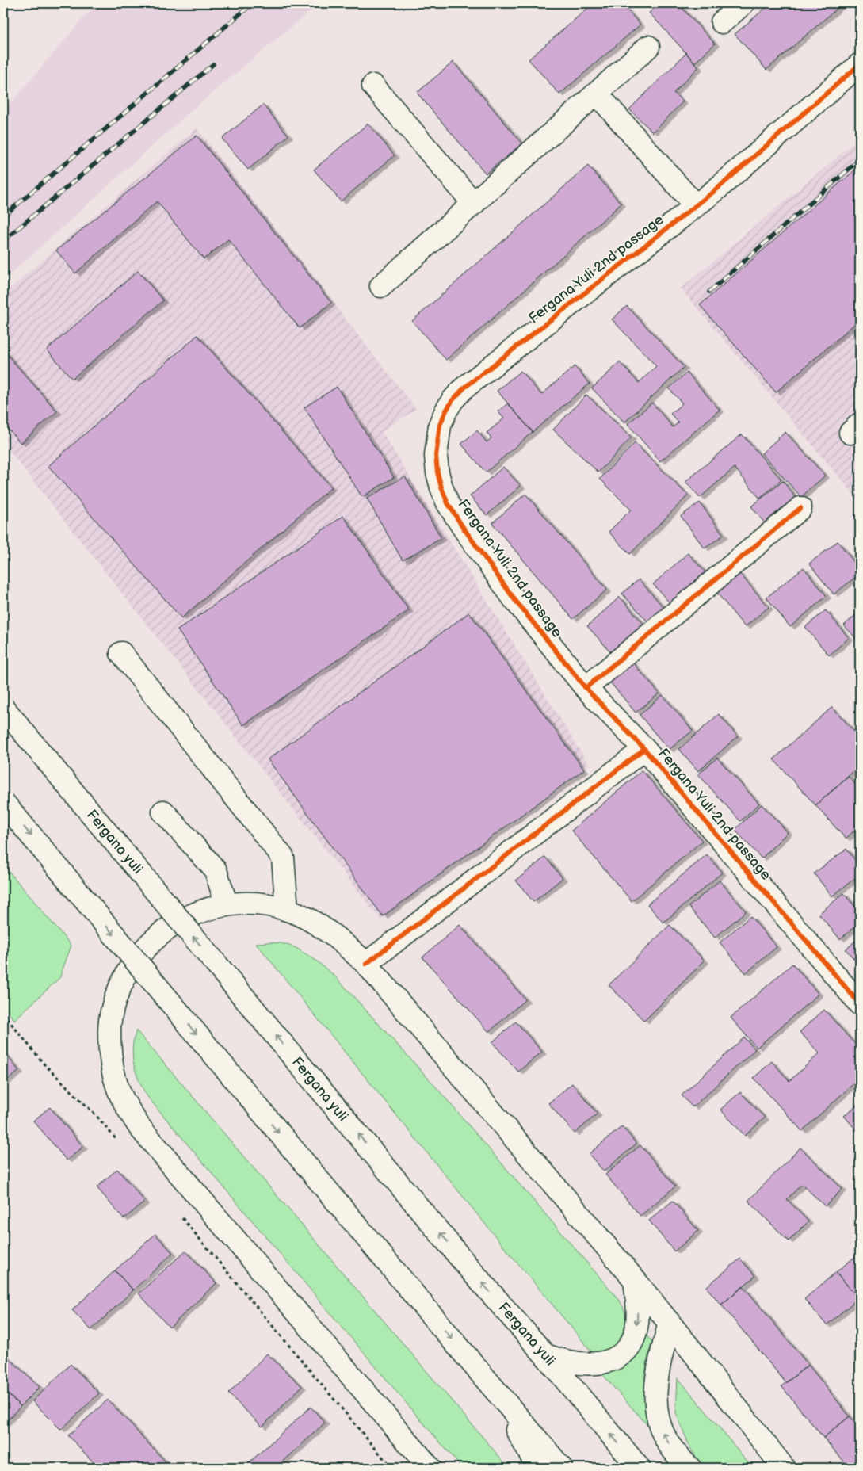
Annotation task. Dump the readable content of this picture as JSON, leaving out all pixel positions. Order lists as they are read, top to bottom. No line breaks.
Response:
{"streets":{"main road":["Fergana Yuli 2nd passage","Fergana yuli"]}}
